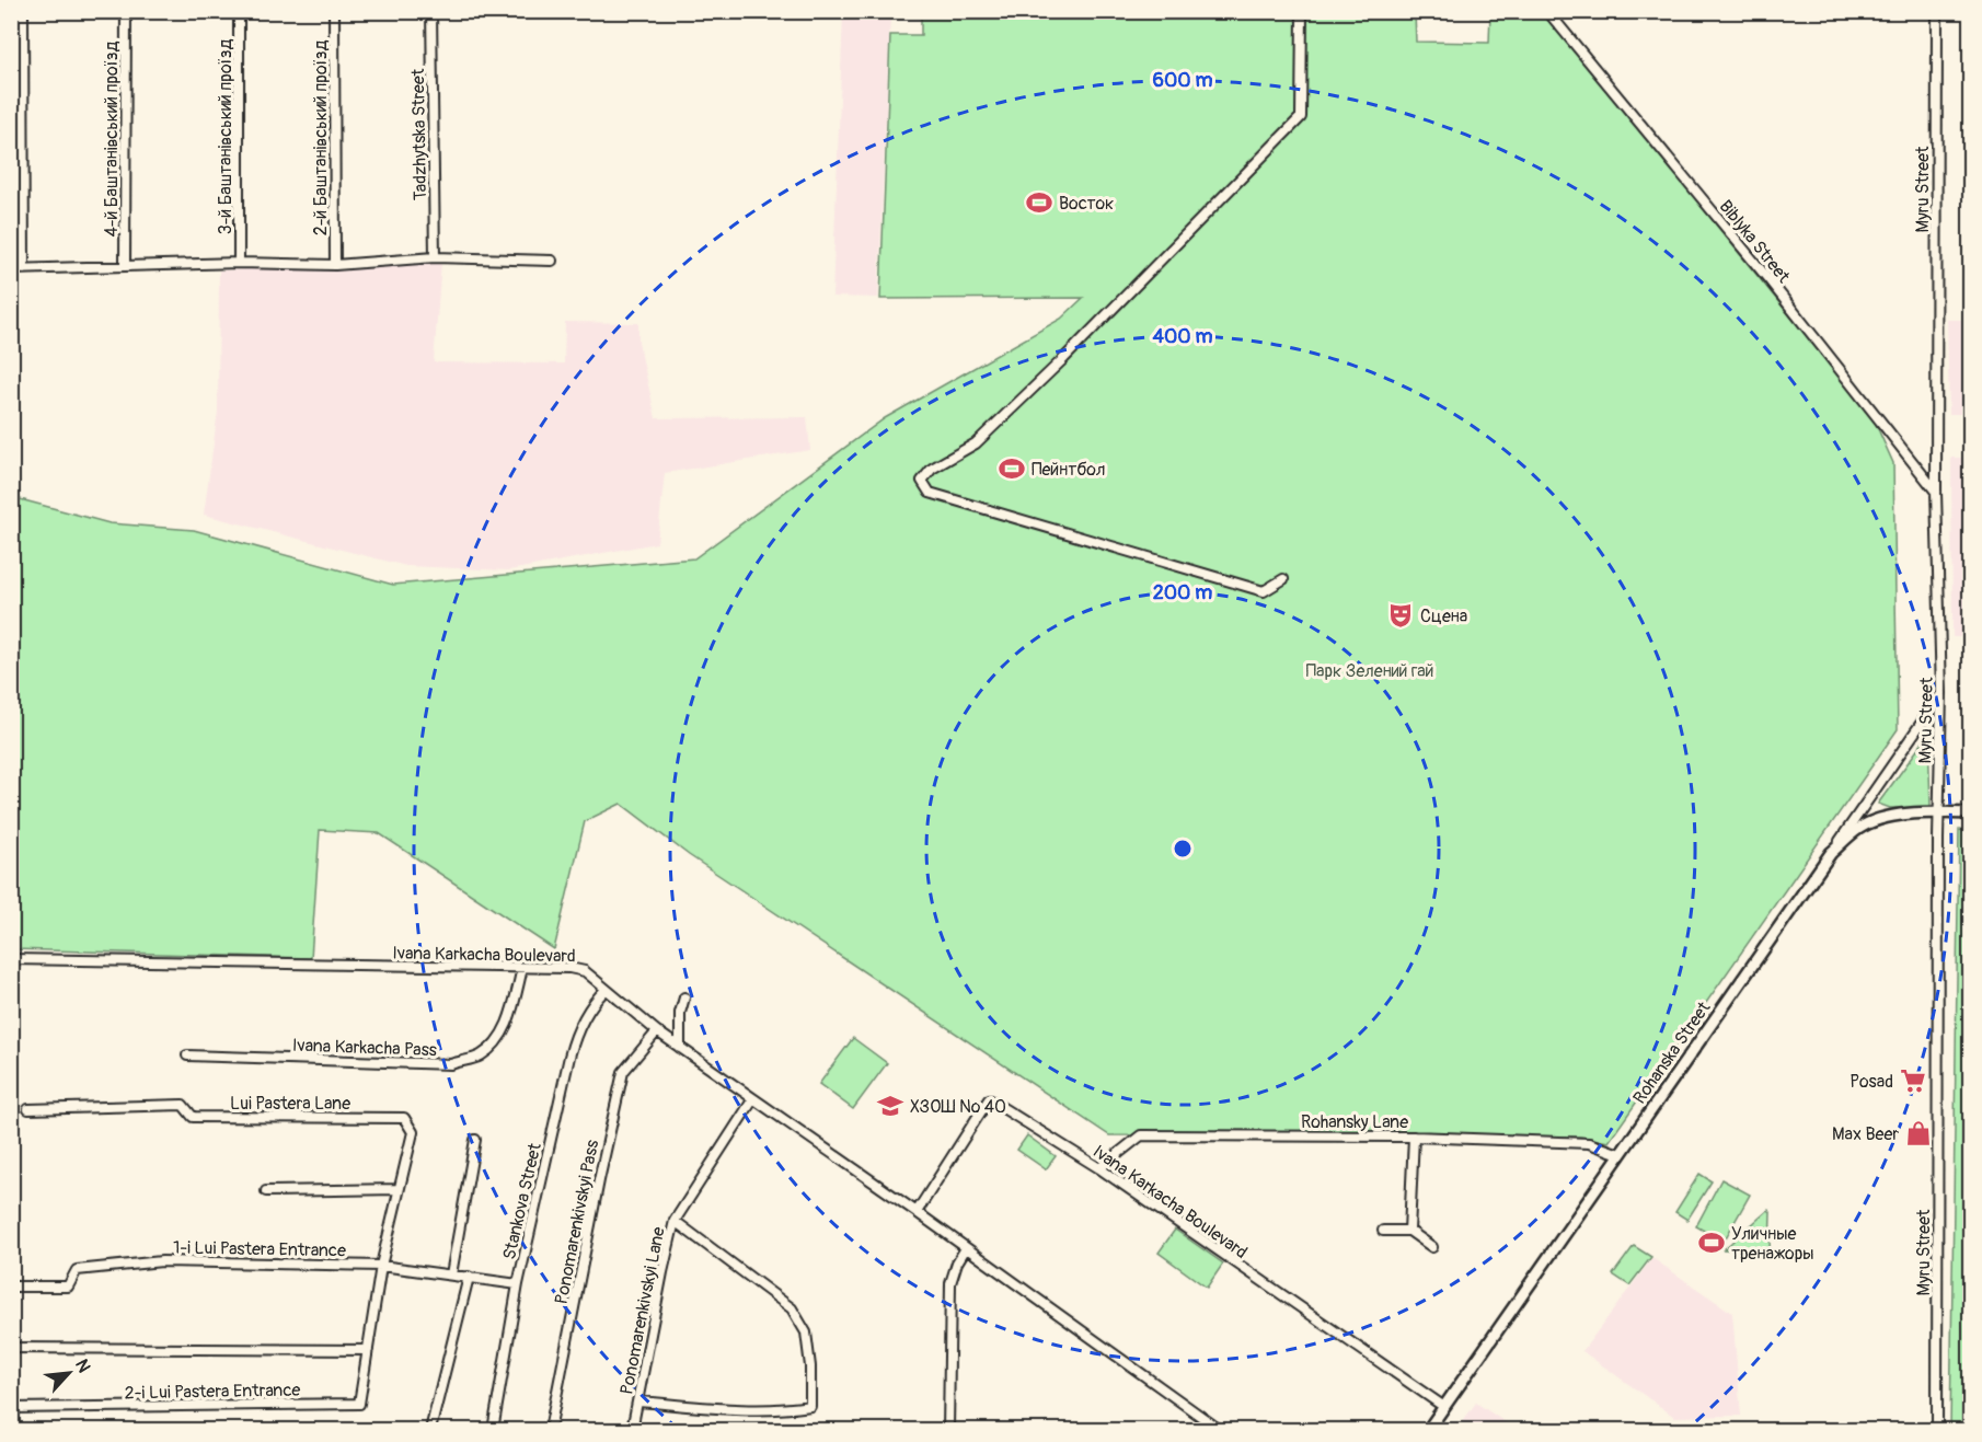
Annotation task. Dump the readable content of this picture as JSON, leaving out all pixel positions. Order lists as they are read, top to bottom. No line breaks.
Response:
{"streets":{"main road":["Rohanska Street"],"street":["Tadzhytska Street","3-й Баштанівський проїзд","2-й Баштанівський проїзд","4-й Баштанівський проїзд","Myru Street","Biblyka Street","Ivana Karkacha Boulevard","Ivana Karkacha Pass","Lui Pastera Lane","Rohansky Lane","Stankova Street","Ponomarenkivskyi Pass","1-i Lui Pastera Entrance","Ponomarenkivskyi Lane","2-i Lui Pastera Entrance"]},"crossings":[["Myru Street","Biblyka Street"],["Myru Street","Rohanska Street"],["Ivana Karkacha Boulevard","Ivana Karkacha Pass"],["Ivana Karkacha Boulevard","Rohanska Street"],["Ivana Karkacha Boulevard","Rohansky Lane"],["Ivana Karkacha Boulevard","Stankova Street"],["Ivana Karkacha Boulevard","Ponomarenkivskyi Pass"],["Ivana Karkacha Boulevard","Ponomarenkivskyi Lane"],["Rohanska Street","Rohansky Lane"],["Lui Pastera Lane","1-i Lui Pastera Entrance"],["Lui Pastera Lane","2-i Lui Pastera Entrance"],["Stankova Street","1-i Lui Pastera Entrance"],["1-i Lui Pastera Entrance","2-i Lui Pastera Entrance"]],"parks":["Парк Зелений гай"],"places":{"sports":["Восток","Пейнтбол","Уличные тренажоры"],"theatre":["Сцена"],"supermarket":["Posad"],"school or university":["ХЗОШ № 40"],"shop":["Max Beer"]},"north":"top right","rings":["600 m","400 m","200 m"]}
